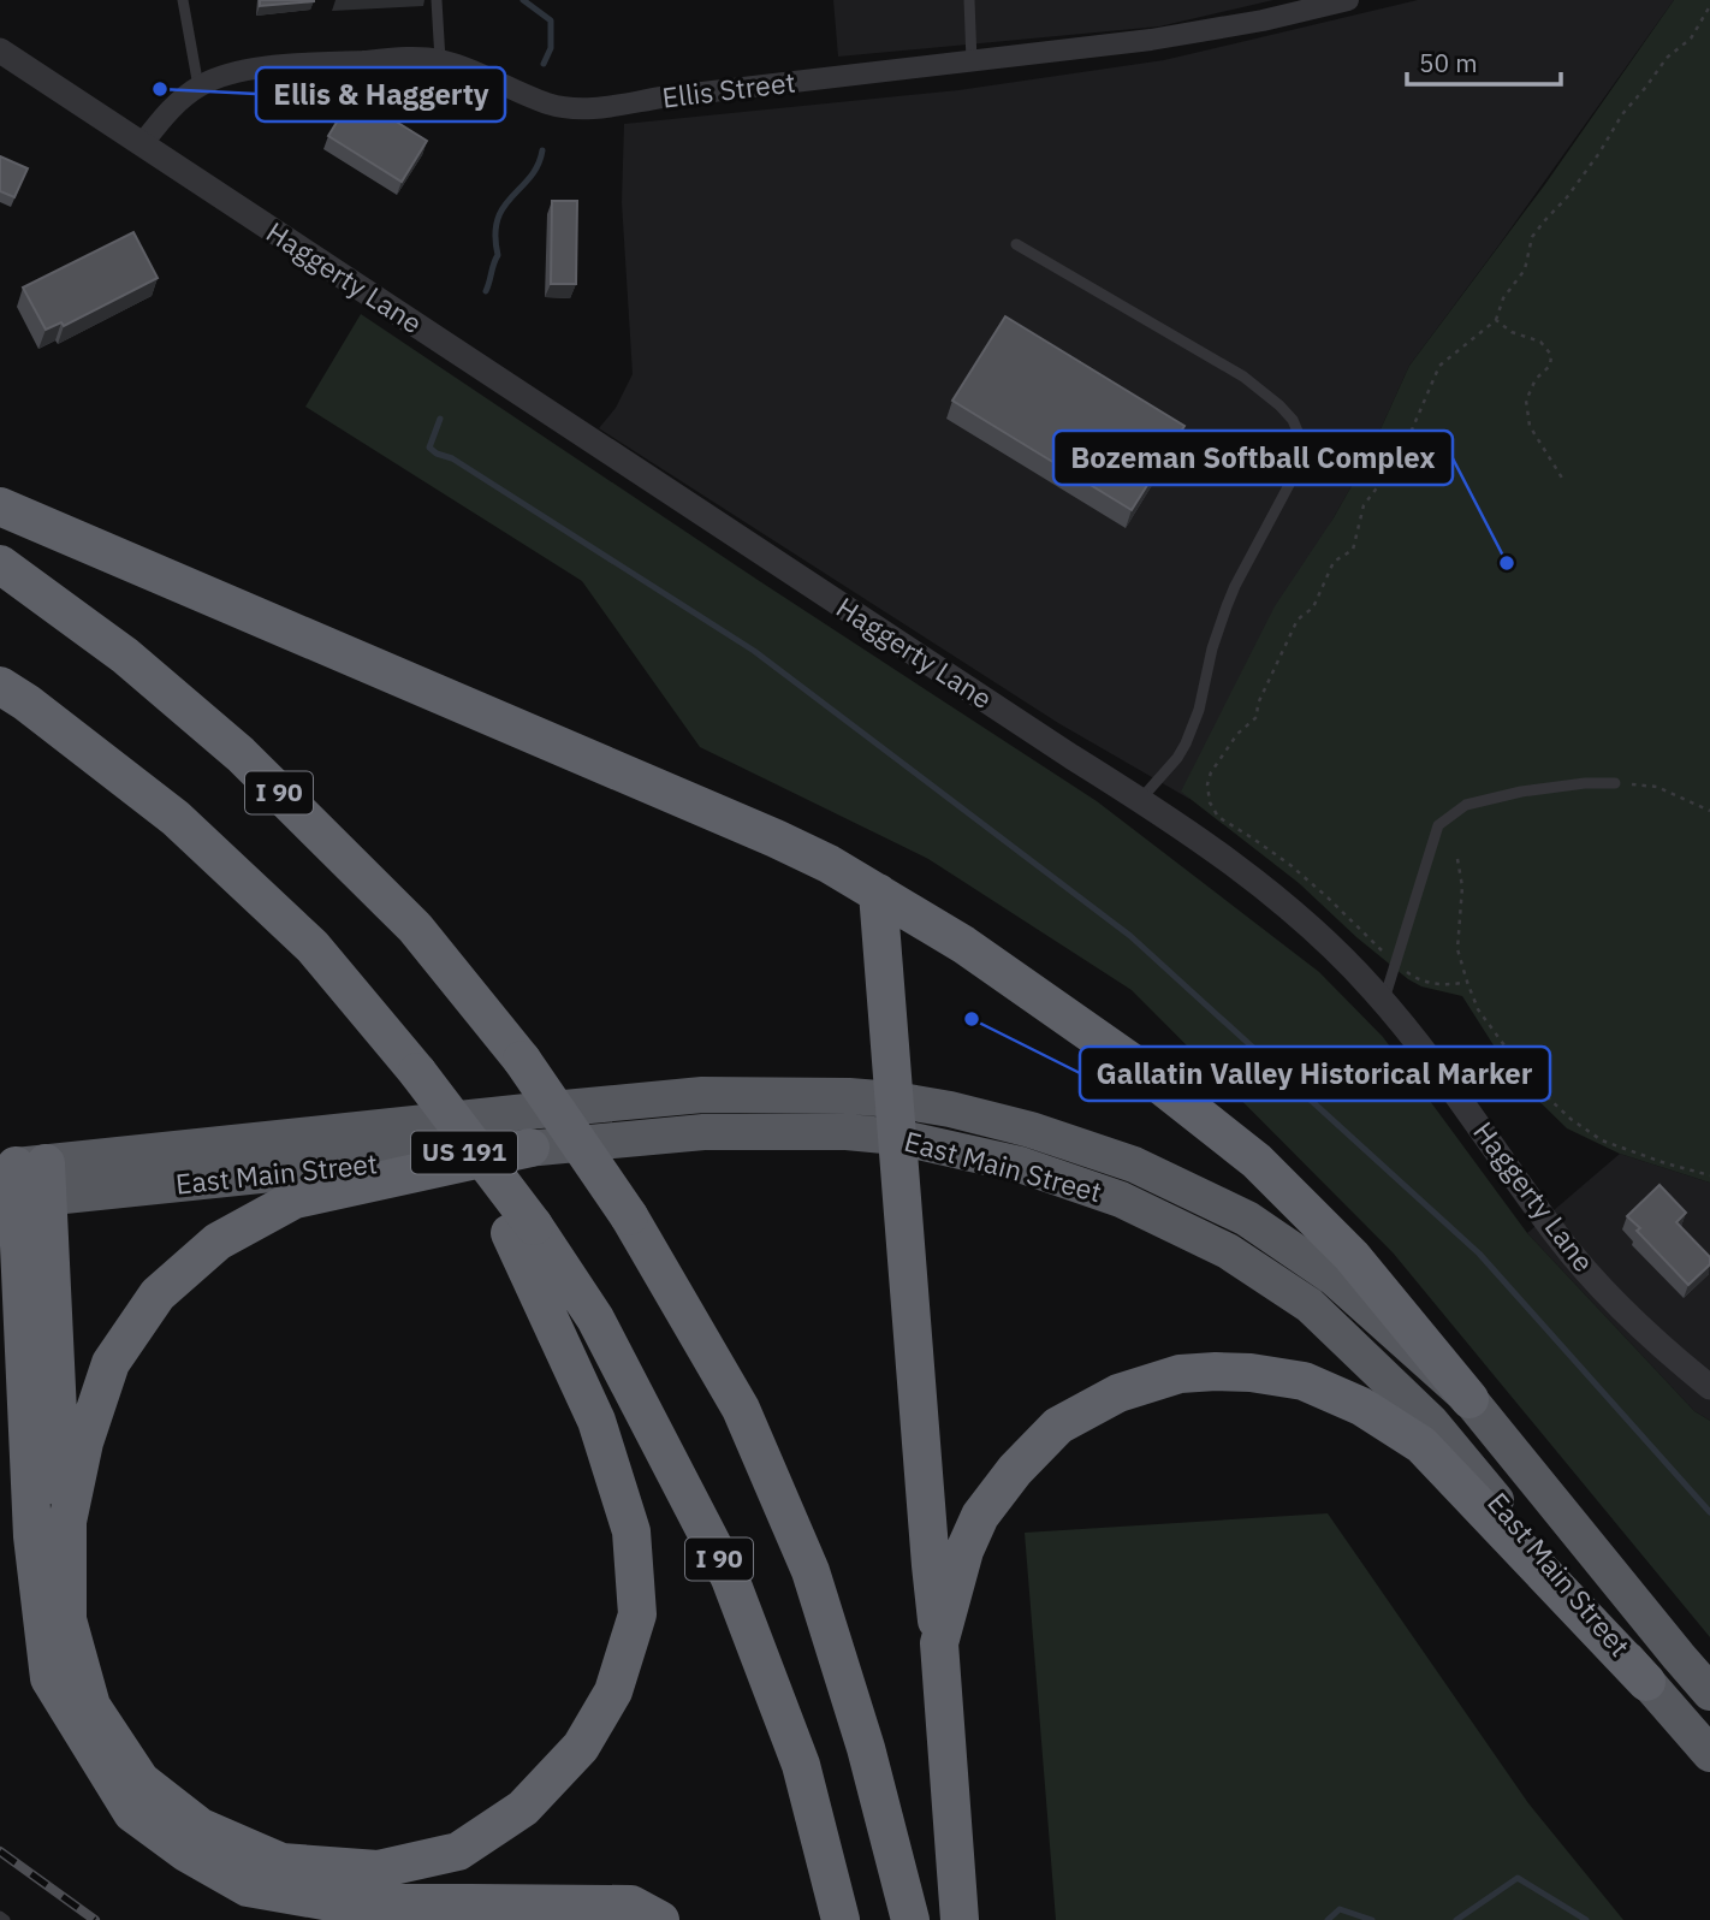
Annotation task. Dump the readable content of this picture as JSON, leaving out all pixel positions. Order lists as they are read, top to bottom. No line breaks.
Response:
{"streets":{"highway":["I 90","US 191","East Main Street"],"street":["Ellis Street","Haggerty Lane"]},"crossings":[["Ellis Street","Haggerty Lane"],["I 90","US 191"]],"places":["Ellis & Haggerty","Bozeman Softball Complex","Gallatin Valley Historical Marker"],"scale_bar":"50 m"}
